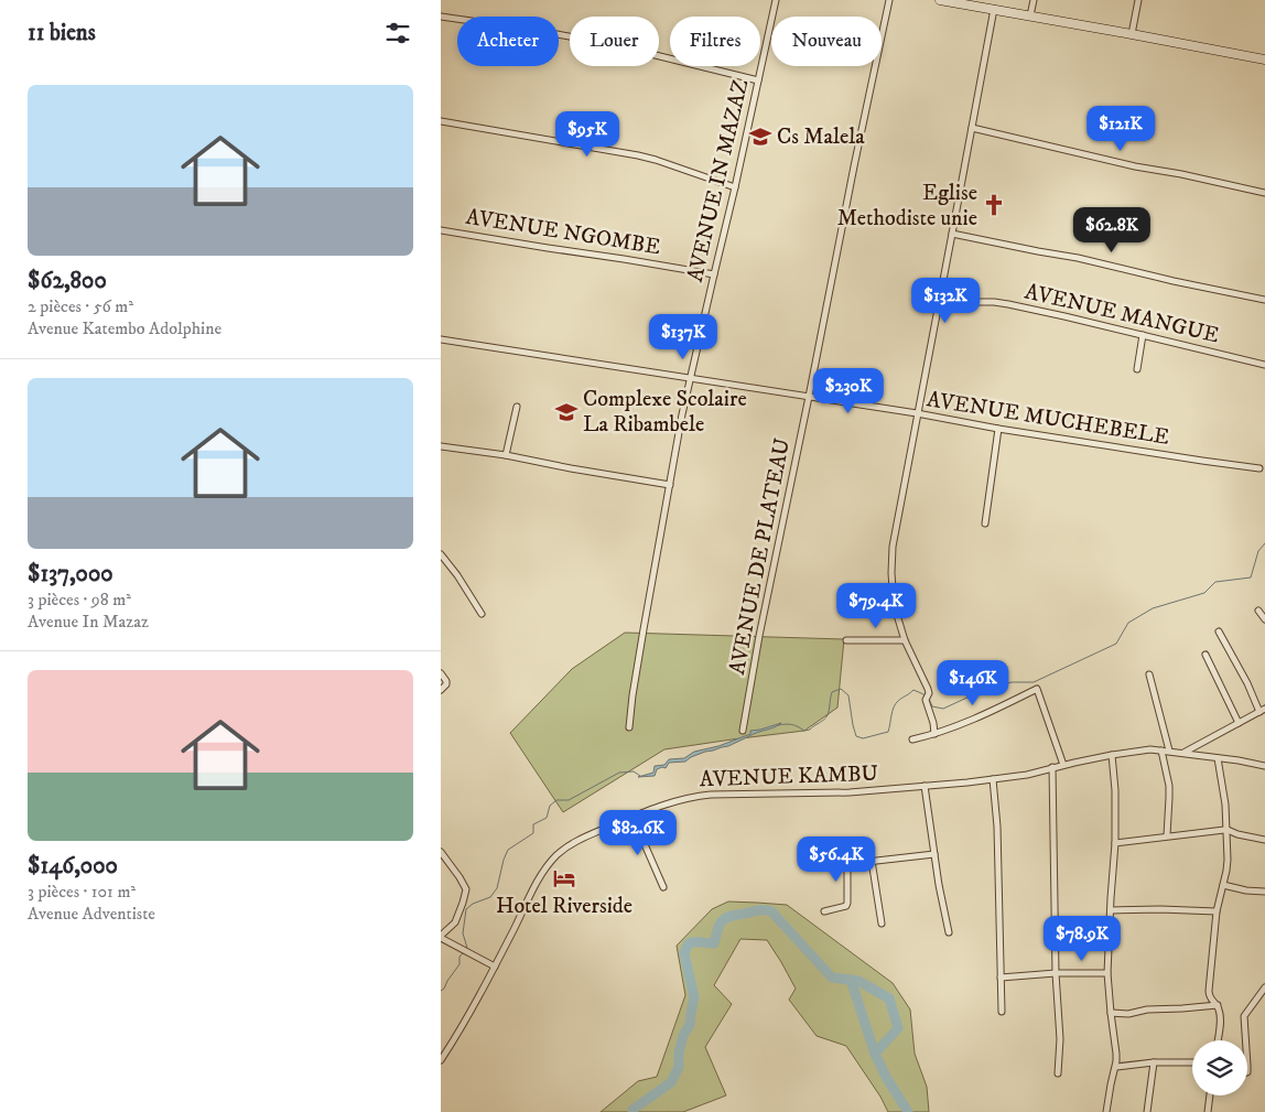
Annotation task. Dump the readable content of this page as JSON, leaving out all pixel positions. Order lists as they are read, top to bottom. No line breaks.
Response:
{"streets":{"street":["AVENUE IN MAZAZ","AVENUE NGOMBE","AVENUE MANGUE","AVENUE MUCHEBELE","AVENUE DE PLATEAU","AVENUE KAMBU"]},"crossings":[["AVENUE IN MAZAZ","AVENUE NGOMBE"],["AVENUE IN MAZAZ","AVENUE MUCHEBELE"],["AVENUE MUCHEBELE","AVENUE DE PLATEAU"]],"places":{"school or university":["Cs Malela","Complexe Scolaire La Ribambele"],"church":["Eglise Methodiste unie"],"hotel":["Hotel Riverside"]},"page":{"heading":"11 biens","chip":["Acheter","Louer","Filtres","Nouveau"],"list":[{"name":"$62,800","note":"2 pièces · 56 m² · Avenue Katembo Adolphine"},{"name":"$137,000","note":"3 pièces · 98 m² · Avenue In Mazaz"},{"name":"$146,000","note":"3 pièces · 101 m² · Avenue Adventiste"}],"price":["$121K","$95K","$62.8K","$132K","$137K","$230K","$79.4K","$146K","$82.6K","$56.4K","$78.9K"]}}
